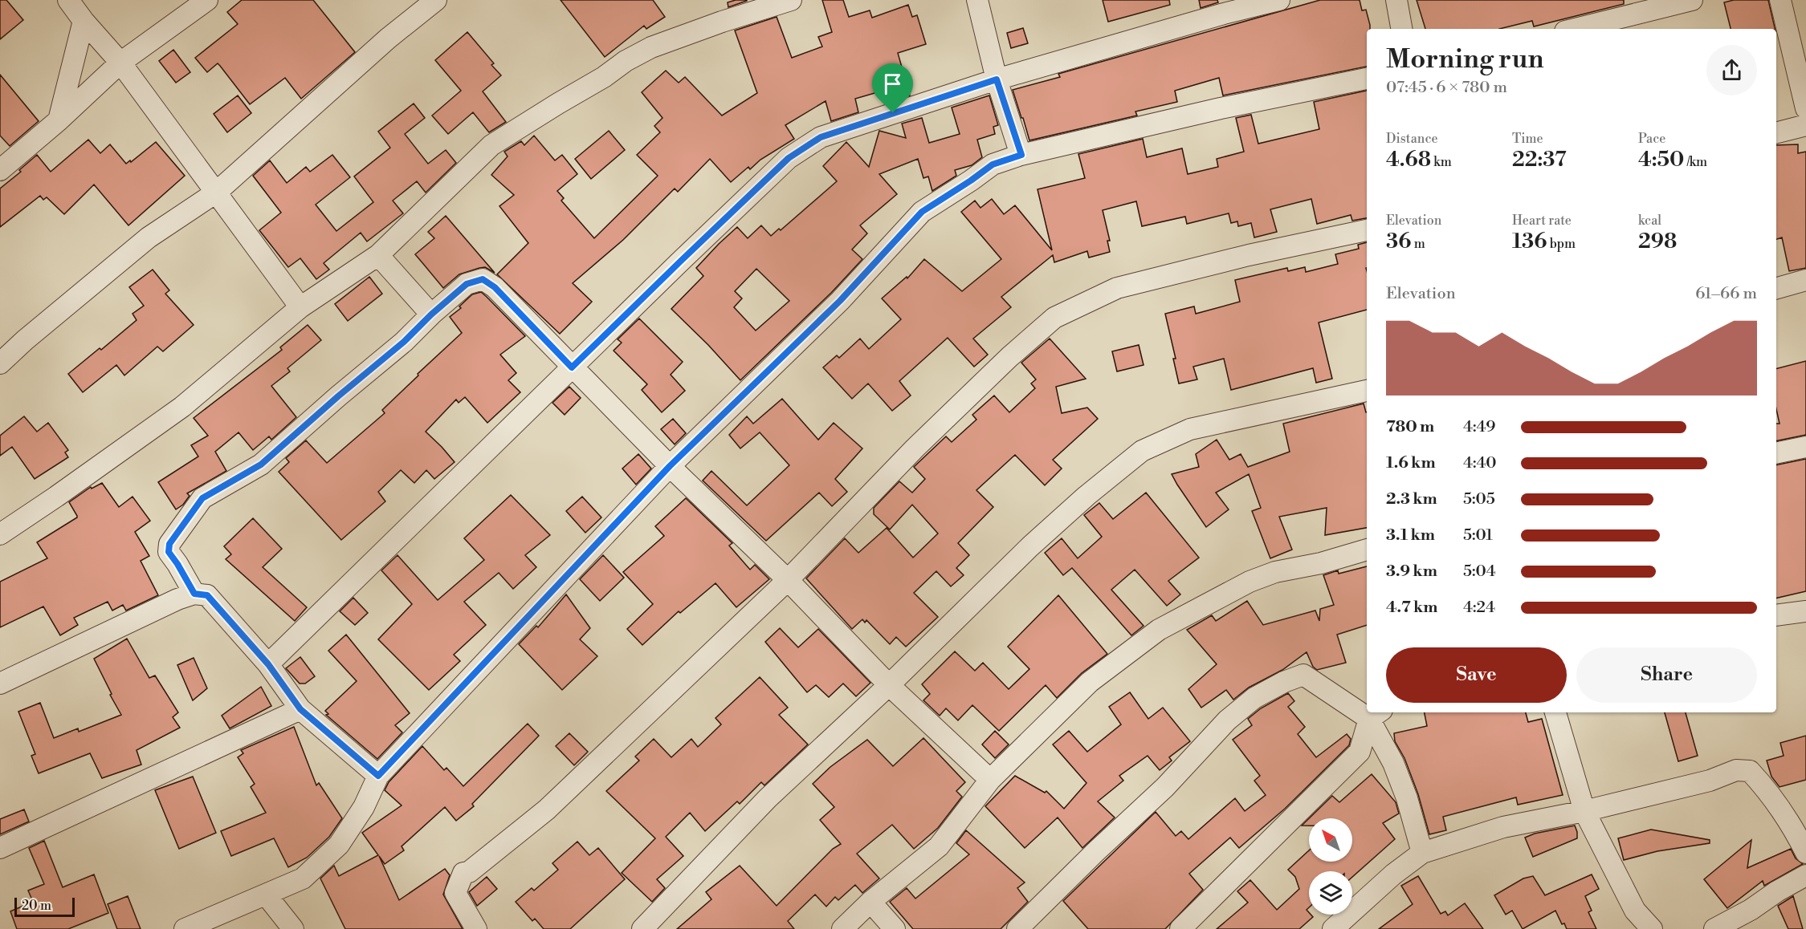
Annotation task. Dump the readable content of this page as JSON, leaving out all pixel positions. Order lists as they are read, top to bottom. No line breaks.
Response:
{"scale_bar":"20 m","north":"top left","page":{"heading":["Morning run","07:45 · 6 × 780 m"],"stats":[["Distance","4.68 km"],["Time","22:37"],["Pace","4:50 /km"],["Elevation","36 m"],["Heart rate","136 bpm"],["kcal","298"]],"chart":["Elevation","61–66 m"],"list":[{"name":"780 m","note":"4:49"},{"name":"1.6 km","note":"4:40"},{"name":"2.3 km","note":"5:05"},{"name":"3.1 km","note":"5:01"},{"name":"3.9 km","note":"5:04"},{"name":"4.7 km","note":"4:24"}],"buttons":["Save","Share"],"scale":"20 m"}}
